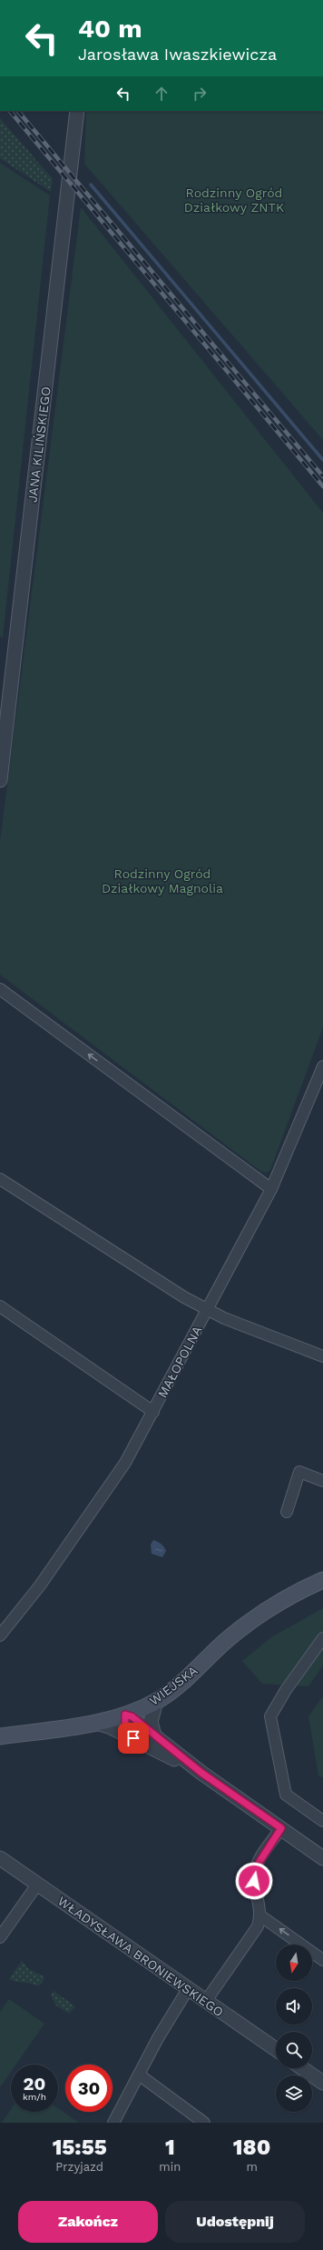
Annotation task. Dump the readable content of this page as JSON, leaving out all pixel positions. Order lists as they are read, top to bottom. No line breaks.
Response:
{"streets":{"main road":["WIEJSKA"],"street":["JANA KILIŃSKIEGO","MAŁOPOLNA","WŁADYSŁAWA BRONIEWSKIEGO"]},"parks":["Rodzinny Ogród Działkowy ZNTK","Rodzinny Ogród Działkowy Magnolia"],"north":"bottom","page":{"turn":["40 m","Jarosława Iwaszkiewicza"],"speed":"20 km/h","limit":"30","eta":["15:55","Przyjazd","1","min","180","m"],"buttons":["Zakończ","Udostępnij"]}}
